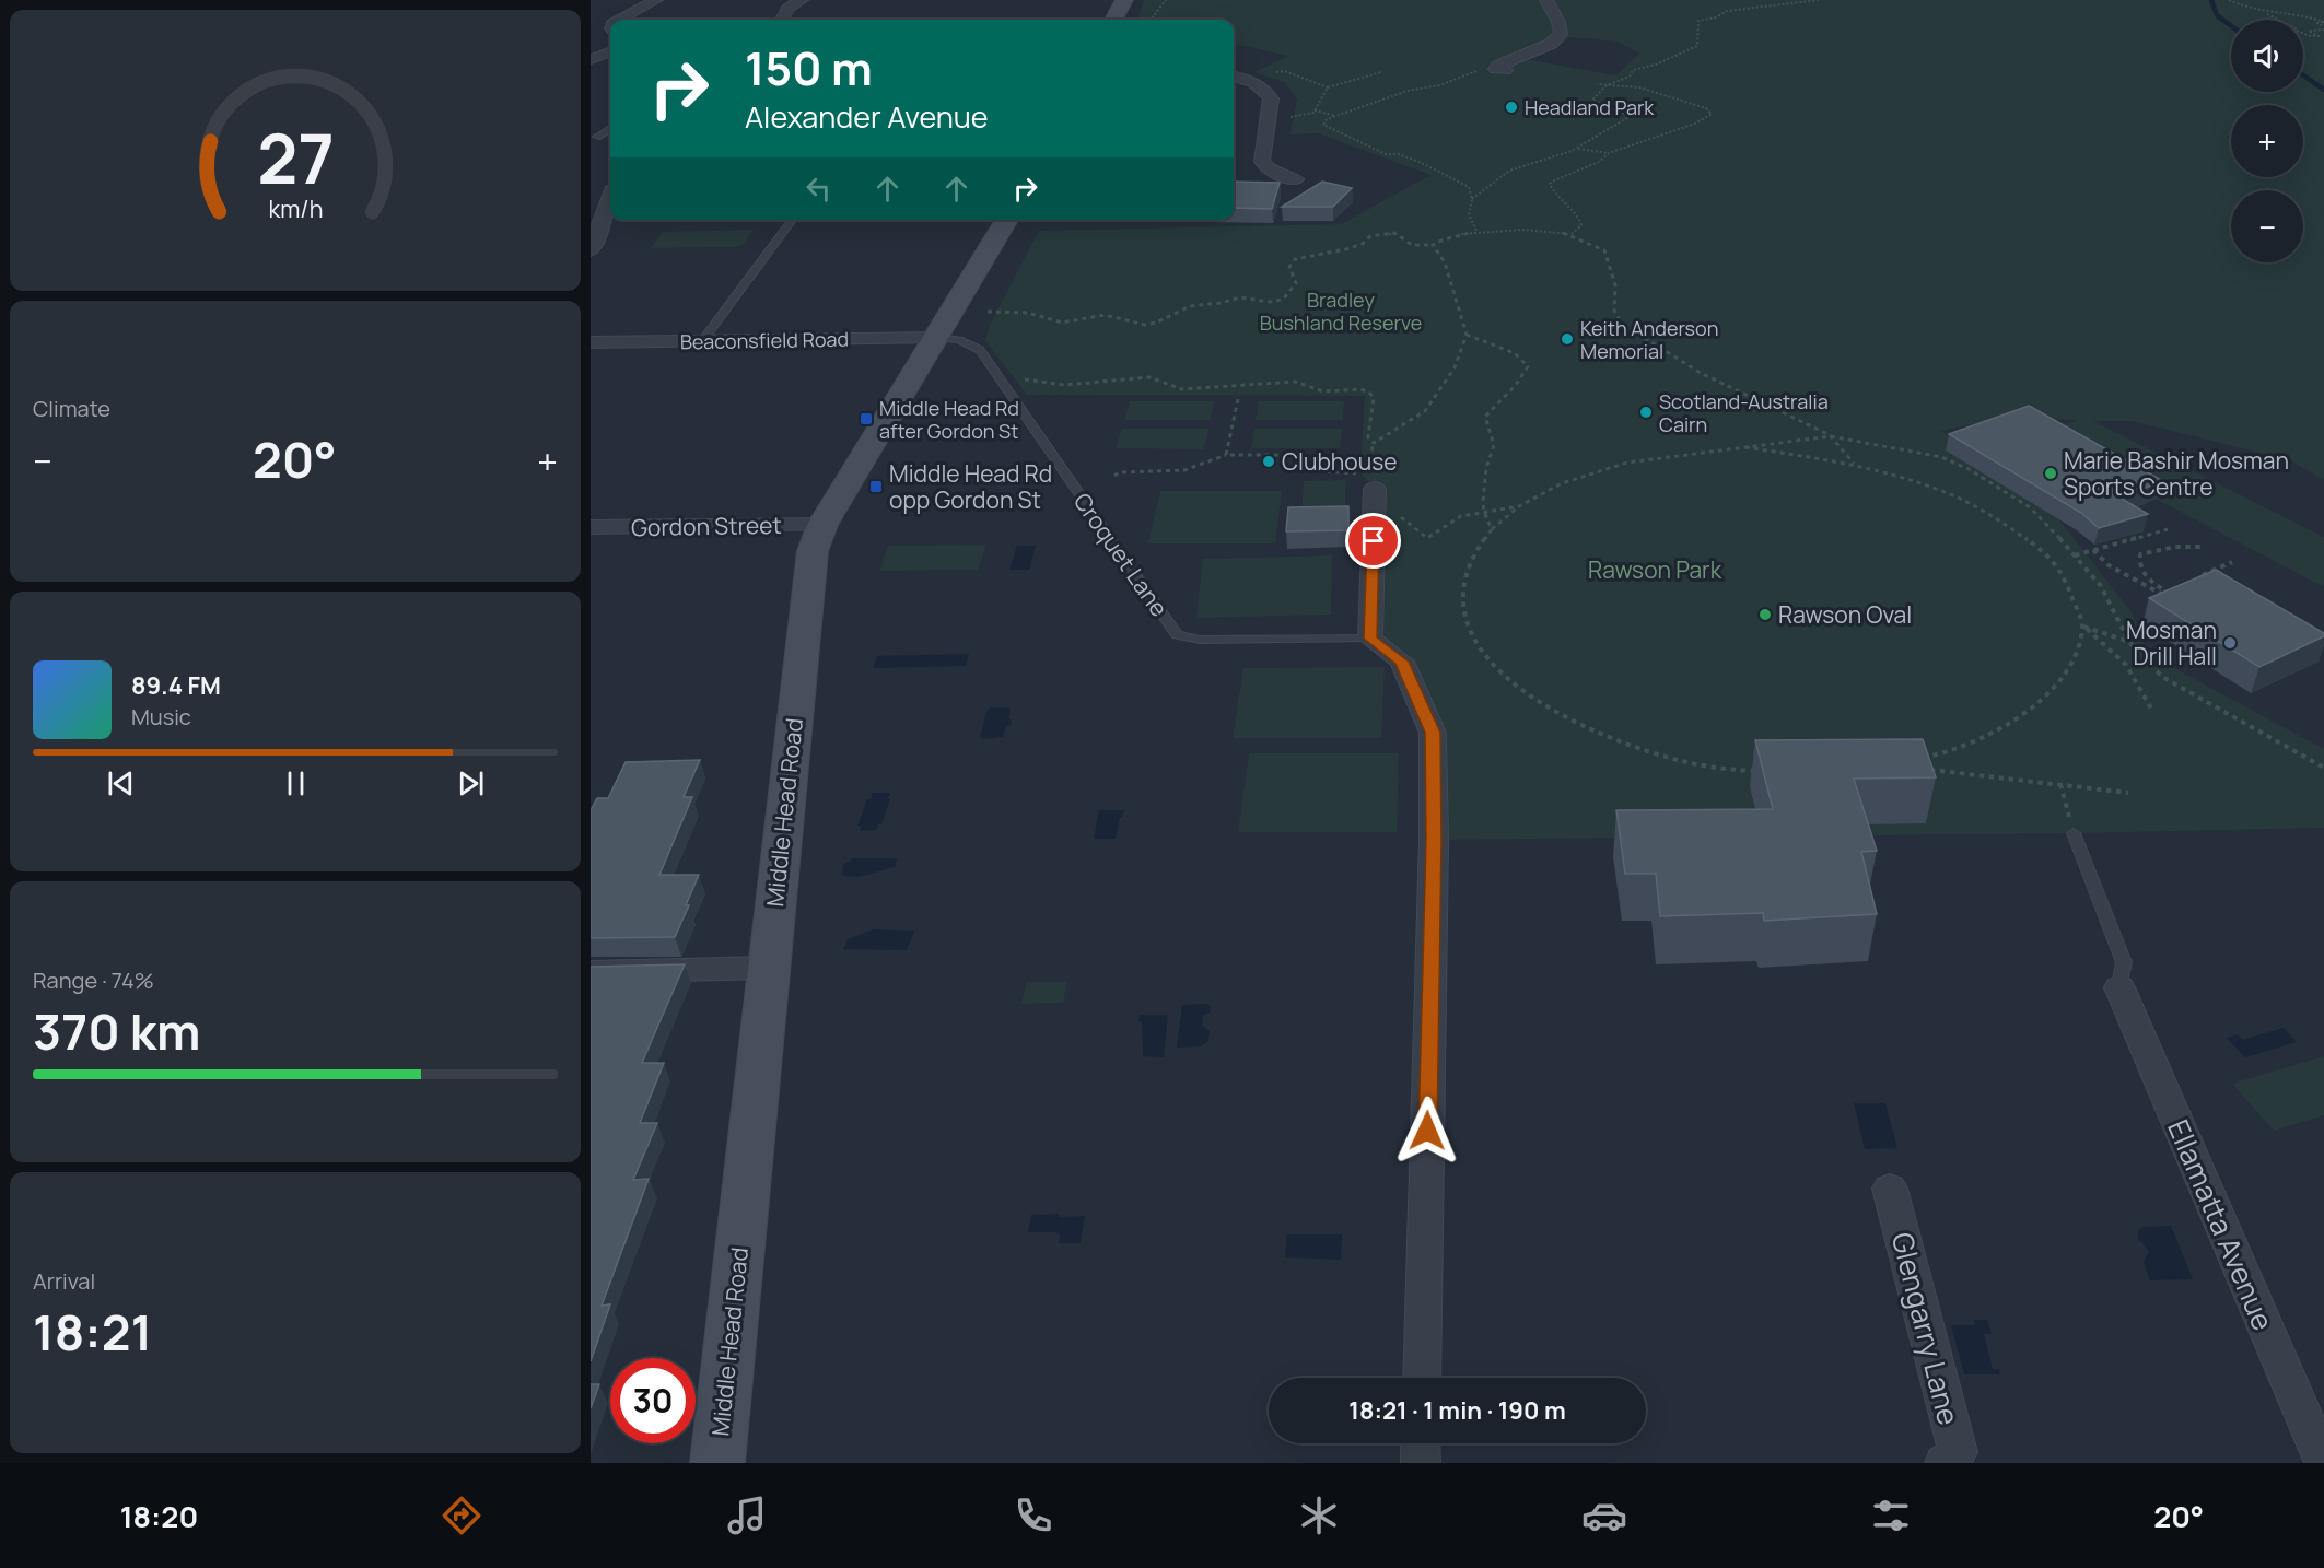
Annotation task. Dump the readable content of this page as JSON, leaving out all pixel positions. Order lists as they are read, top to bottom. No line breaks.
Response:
{"streets":{"street":["Beaconsfield Road","Gordon Street","Middle Head Road","Ellamatta Avenue","Glengarry Lane"],"lane":["Croquet Lane"]},"crossings":[["Beaconsfield Road","Croquet Lane"],["Beaconsfield Road","Middle Head Road"],["Gordon Street","Middle Head Road"],["Croquet Lane","Middle Head Road"]],"parks":["Bradley Bushland Reserve","Rawson Park"],"places":{"other":["Headland Park","Keith Anderson Memorial","Scotland-Australia Cairn","Clubhouse","Marie Bashir Mosman Sports Centre","Rawson Oval","Mosman Drill Hall"],"transit":["Middle Head Rd after Gordon St","Middle Head Rd opp Gordon St"]},"page":{"map_buttons":["+","−"],"turn":["150 m","Alexander Avenue"],"tile":["Climate",["Range · 74%","370 km"],["Arrival","18:21"]],"heat":["−","20°","+"],"song":["89.4 FM","Music"],"limit":"30","trip":"18:21 · 1 min · 190 m","tabs":["18:20","20°"],"gauge":["27","km/h"]}}
